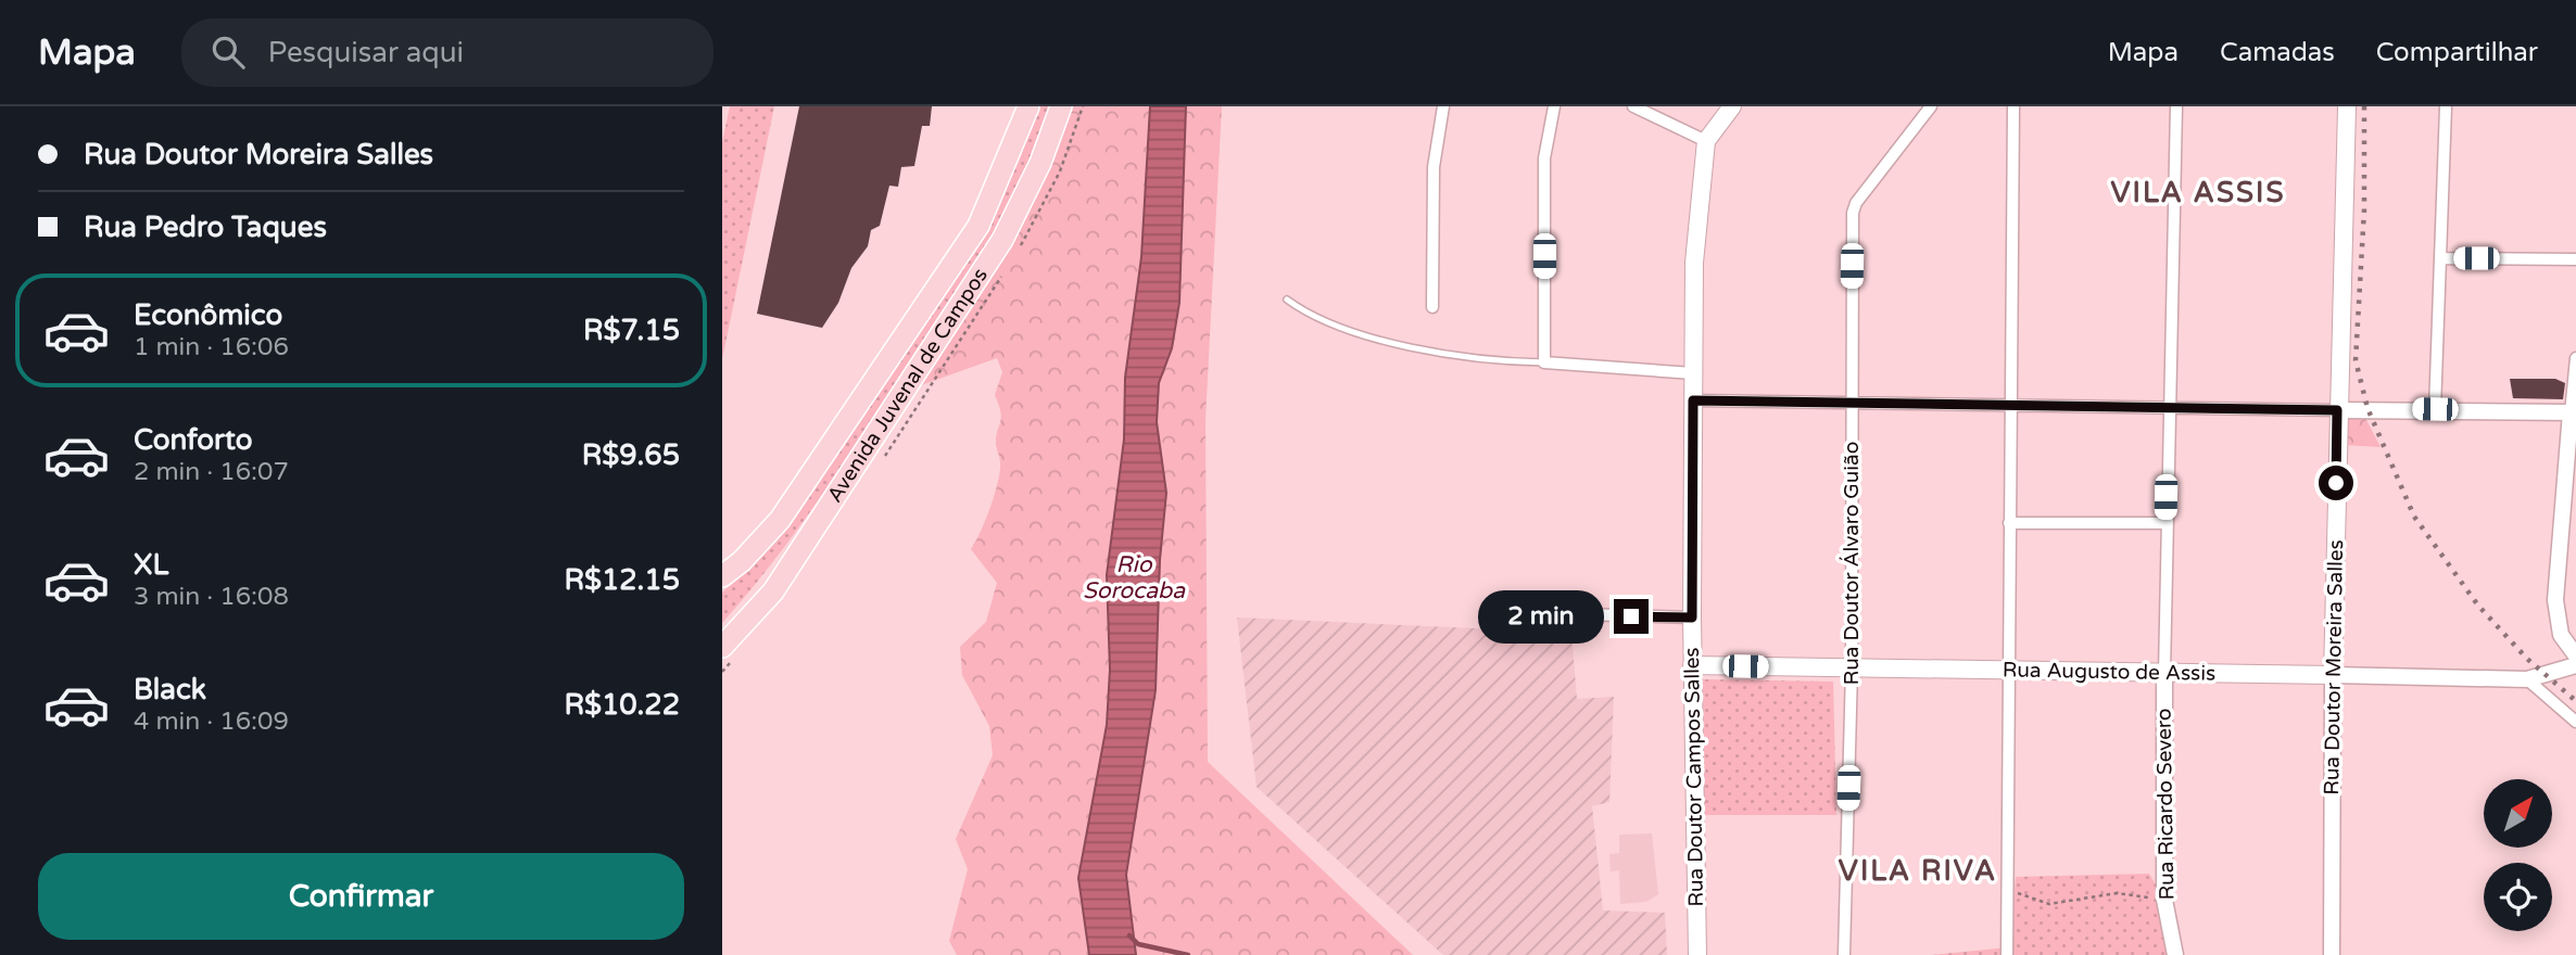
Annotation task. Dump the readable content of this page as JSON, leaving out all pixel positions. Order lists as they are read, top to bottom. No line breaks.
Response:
{"streets":{"highway":["Avenida Juvenal de Campos"],"main road":["Rua Doutor Moreira Salles","Rua Augusto de Assis","Rua Doutor Campos Salles"],"street":["Rua Doutor Álvaro Guião","Rua Ricardo Severo"]},"crossings":[["Rua Doutor Álvaro Guião","Rua Augusto de Assis"],["Rua Doutor Moreira Salles","Rua Augusto de Assis"],["Rua Augusto de Assis","Rua Doutor Campos Salles"],["Rua Augusto de Assis","Rua Ricardo Severo"]],"districts":["VILA ASSIS","VILA RIVA"],"water":["Rio Sorocaba"],"north":"top right","page":{"header":"Mapa","search":"Pesquisar aqui","nav":["Mapa","Camadas","Compartilhar"],"banner":["Rua Doutor Moreira Salles","Rua Pedro Taques"],"list":[{"name":"Econômico","note":"1 min · 16:06","value":"R$7.15"},{"name":"Conforto","note":"2 min · 16:07","value":"R$9.65"},{"name":"XL","note":"3 min · 16:08","value":"R$12.15"},{"name":"Black","note":"4 min · 16:09","value":"R$10.22"}],"bubble":"2 min","buttons":"Confirmar"}}
